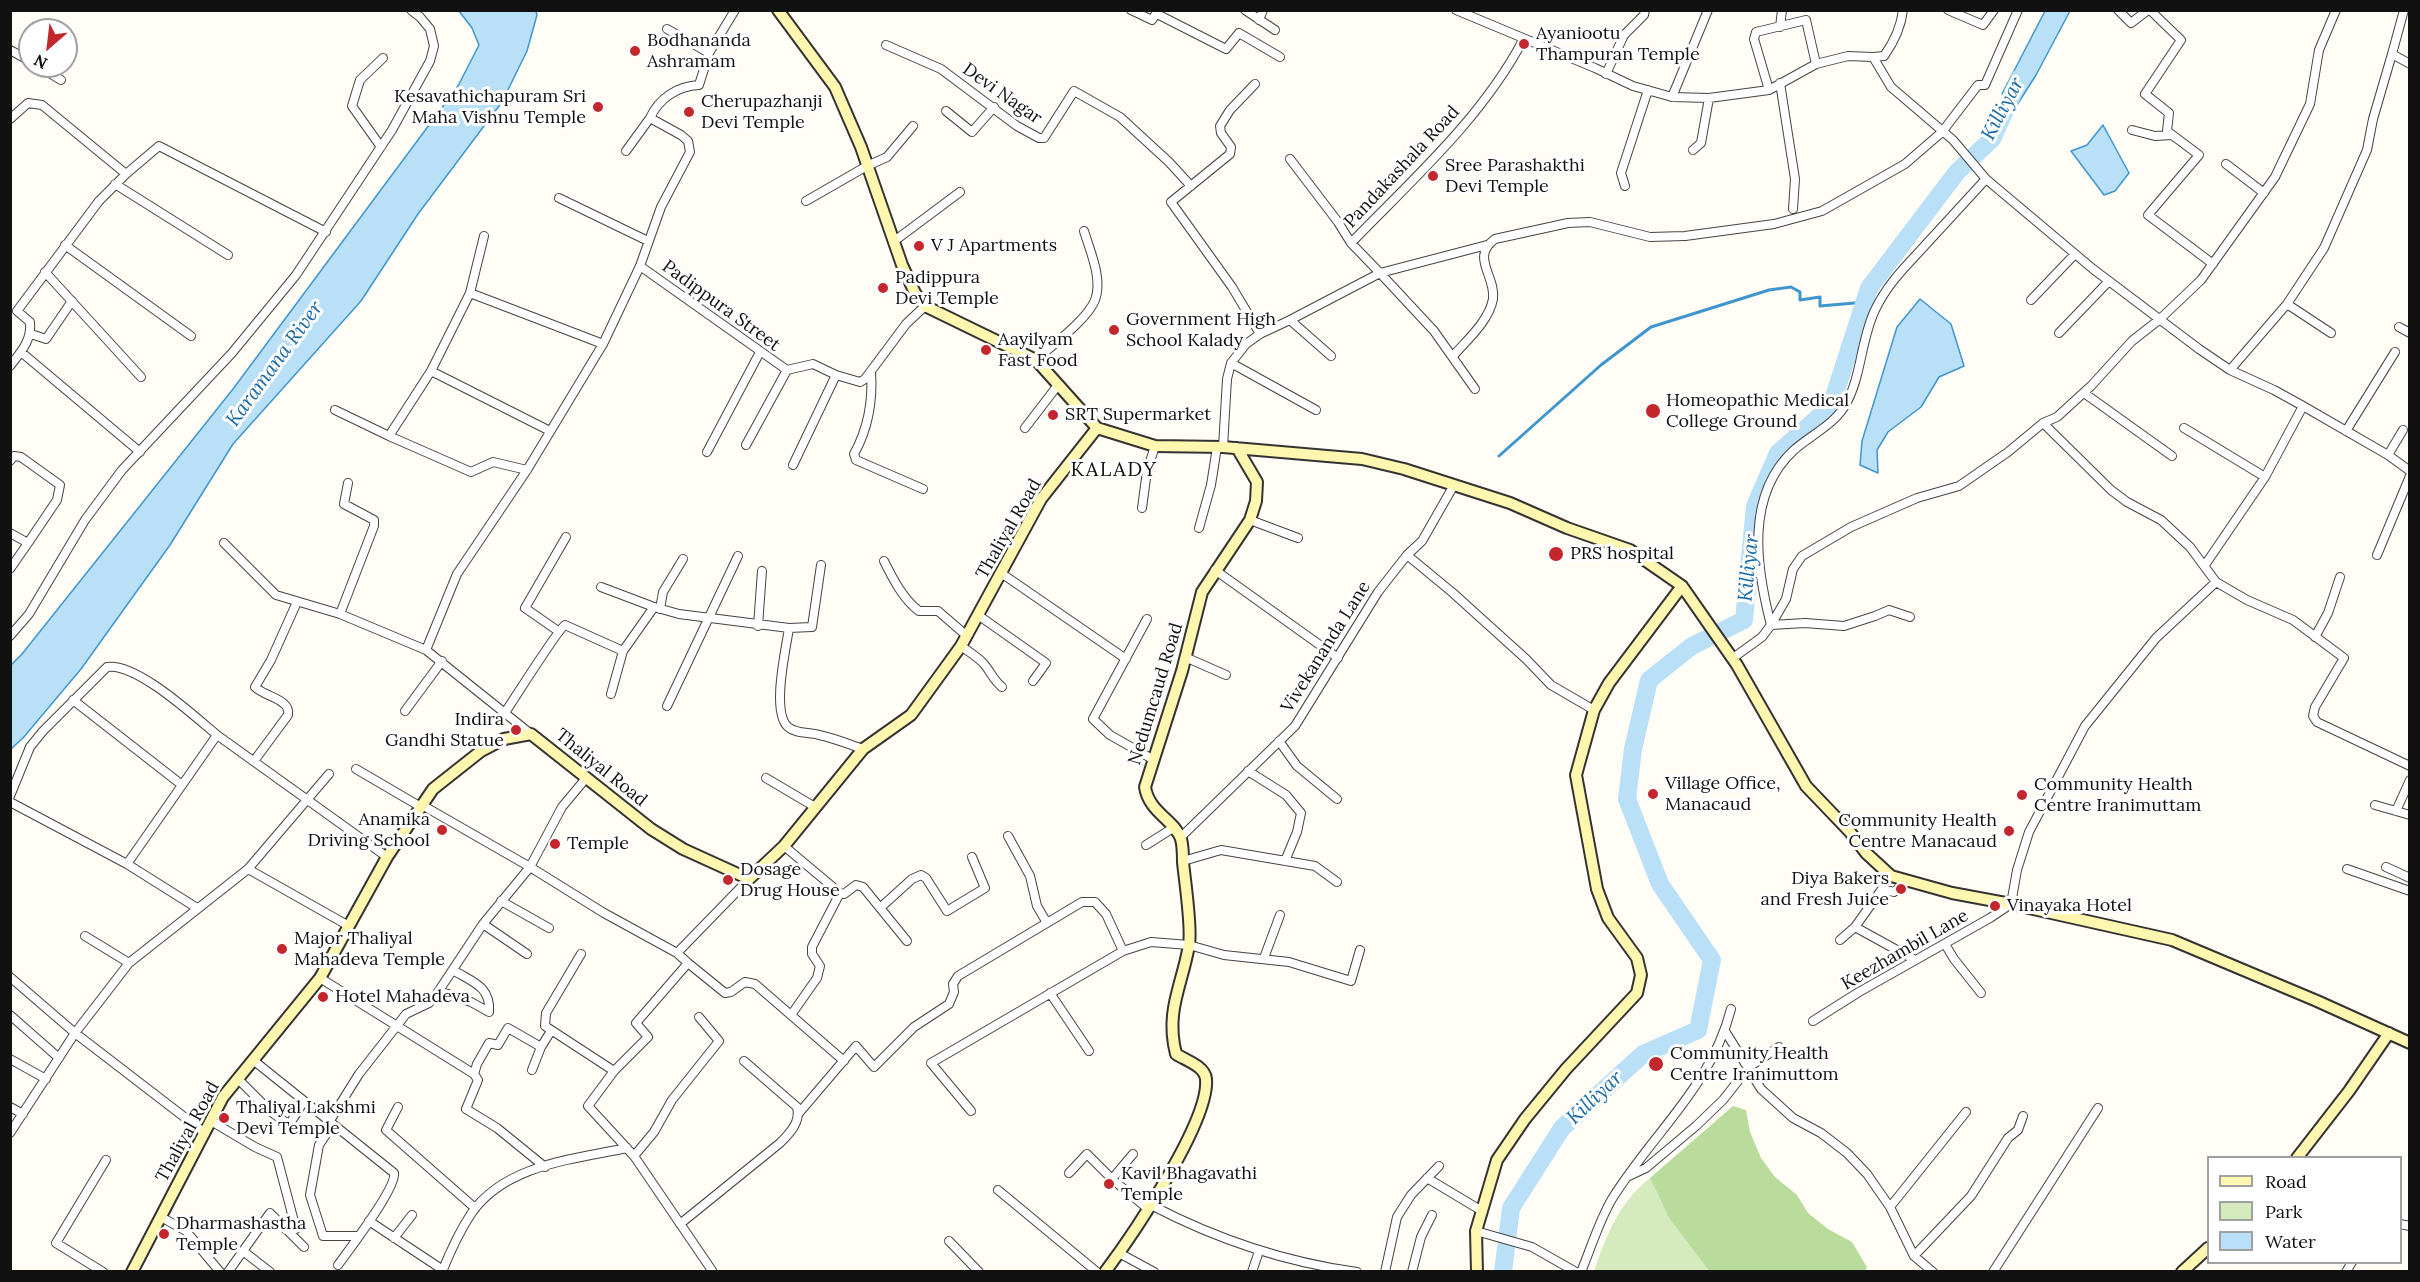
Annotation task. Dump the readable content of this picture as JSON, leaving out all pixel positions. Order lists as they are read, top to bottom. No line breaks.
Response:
{"streets":{"street":["Devi Nagar","Pandakashala Road","Padippura Street","Thaliyal Road","Vivekananda Lane","Nedumcaud Road","Keezhambil Lane"]},"crossings":[["Vivekananda Lane","Nedumcaud Road"]],"districts":["KALADY"],"water":["Killiyar","Karamana River"],"places":["Ayaniootu Thampuran Temple","Bodhananda Ashramam","Kesavathichapuram Sri Maha Vishnu Temple","Cherupazhanji Devi Temple","Sree Parashakthi Devi Temple","V J Apartments","Padippura Devi Temple","Government High School Kalady","Aayilyam Fast Food","Homeopathic Medical College Ground","SRT Supermarket","PRS hospital","Indira Gandhi Statue","Village Office, Manacaud","Community Health Centre Iranimuttam","Anamika Driving School","Community Health Centre Manacaud","Temple","Dosage Drug House","Diya Bakers and Fresh Juice","Vinayaka Hotel","Major Thaliyal Mahadeva Temple","Hotel Mahadeva","Community Health Centre Iranimuttom","Thaliyal Lakshmi Devi Temple","Kavil Bhagavathi Temple","Dharmashastha Temple"],"legend":["Road","Park","Water"],"north":"bottom left"}
